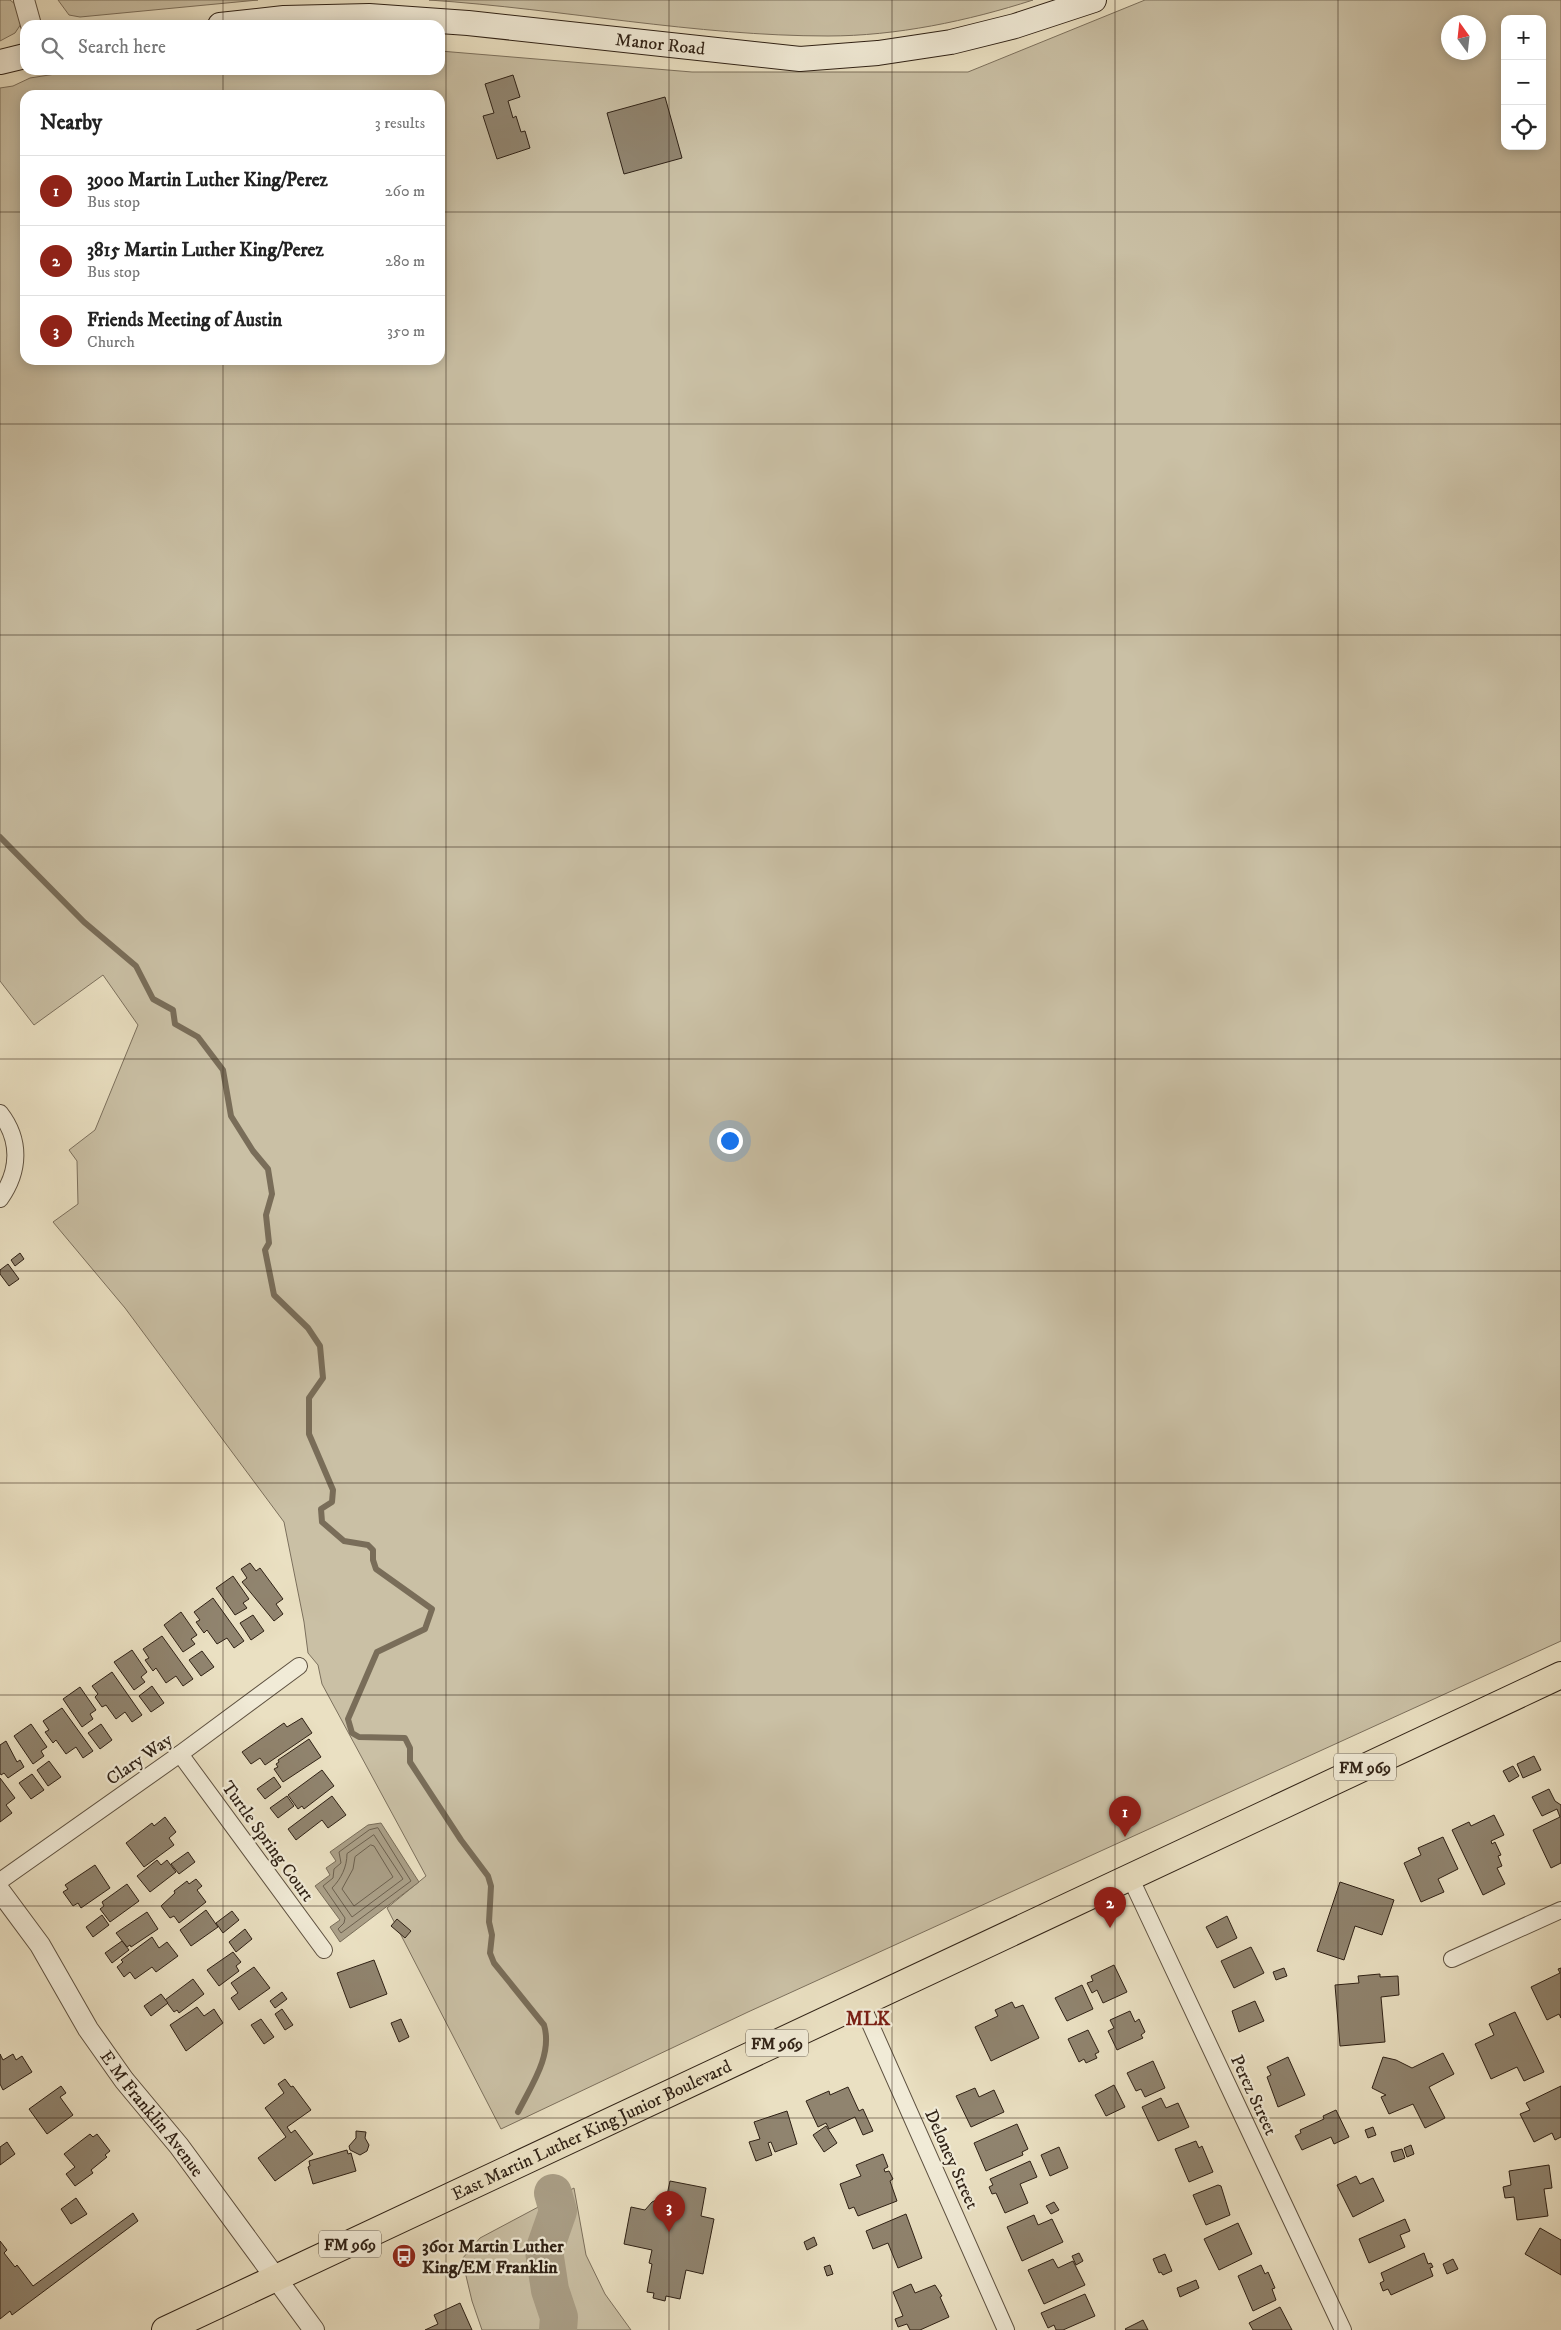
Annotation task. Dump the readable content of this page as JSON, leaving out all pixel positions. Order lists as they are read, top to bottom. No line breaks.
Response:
{"streets":{"main road":["Manor Road","FM 969","East Martin Luther King Junior Boulevard"],"street":["Clary Way","Turtle Spring Court","Perez Street","E M Franklin Avenue","Deloney Street"]},"crossings":[["Clary Way","Turtle Spring Court"],["Perez Street","East Martin Luther King Junior Boulevard"],["E M Franklin Avenue","East Martin Luther King Junior Boulevard"],["East Martin Luther King Junior Boulevard","Deloney Street"]],"districts":["MLK"],"places":{"bus stop":["3601 Martin Luther King/EM Franklin"]},"north":"top","page":{"map_buttons":["+","−"],"search":"Search here","heading":["Nearby","3 results"],"list":[{"mark":"1","name":"3900 Martin Luther King/Perez","note":"Bus stop","value":"260 m"},{"mark":"2","name":"3815 Martin Luther King/Perez","note":"Bus stop","value":"280 m"},{"mark":"3","name":"Friends Meeting of Austin","note":"Church","value":"350 m"}],"pins":["1","2","3"]}}
